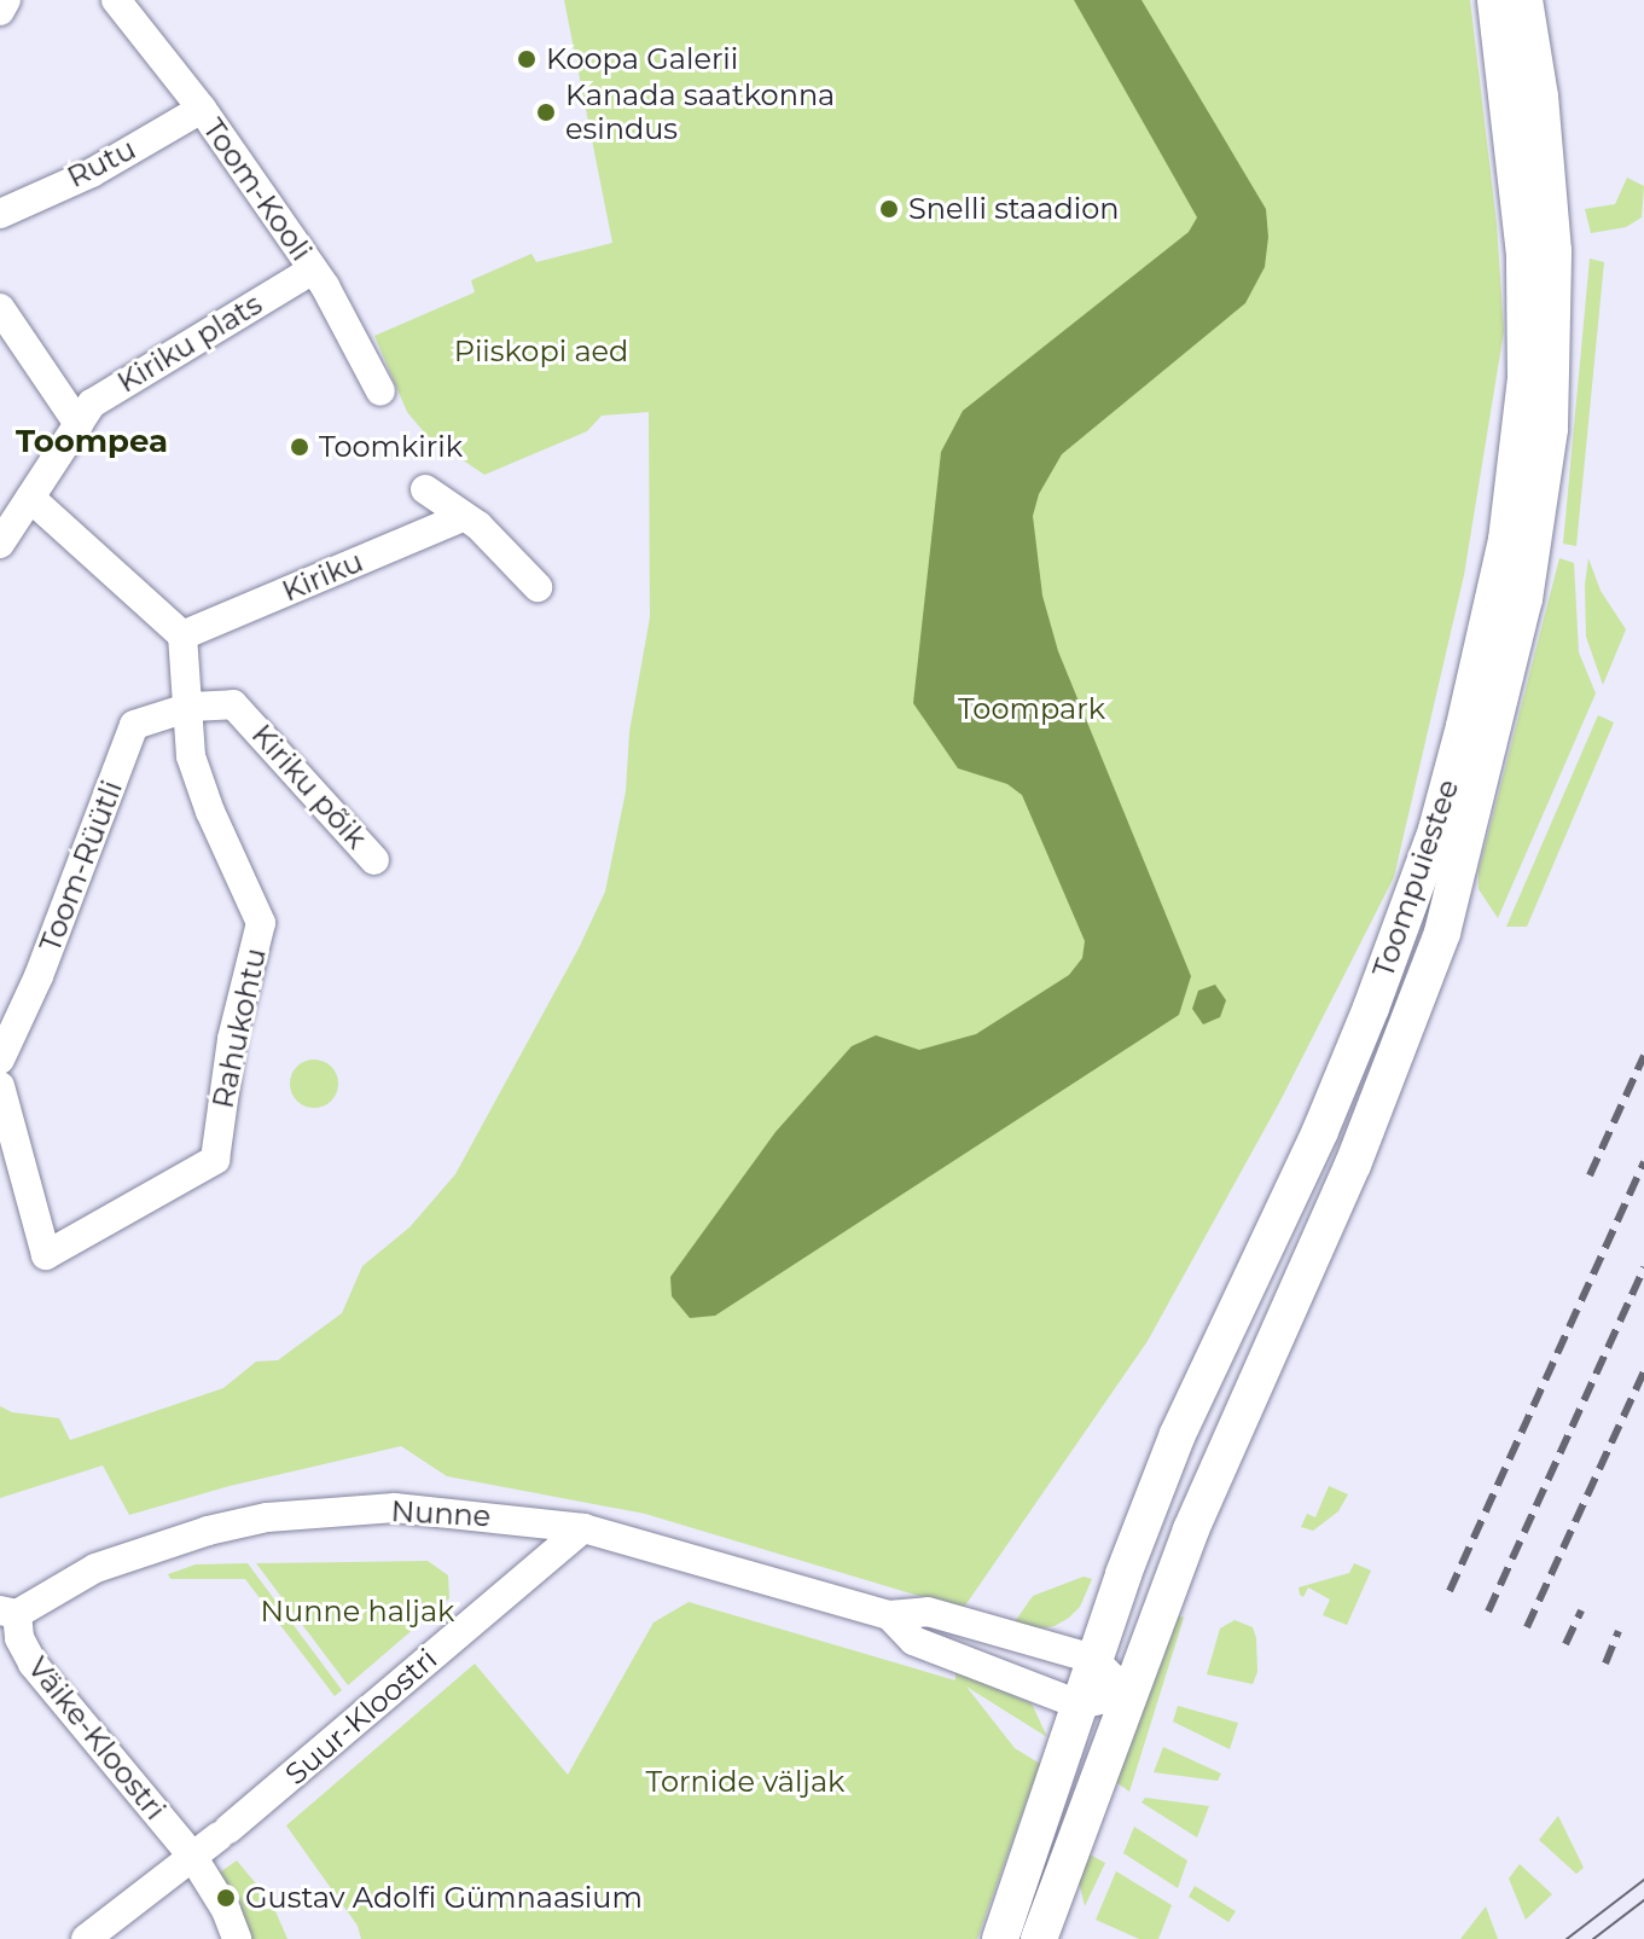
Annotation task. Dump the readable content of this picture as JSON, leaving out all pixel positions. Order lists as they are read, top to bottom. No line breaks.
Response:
{"streets":{"main road":["Toompuiestee"],"street":["Rutu","Toom-Kooli","Kiriku plats","Kiriku","Kiriku põik","Toom-Rüütli","Rahukohtu","Nunne","Suur-Kloostri","Väike-Kloostri"]},"crossings":[["Rutu","Toom-Kooli"],["Toom-Kooli","Kiriku plats"],["Kiriku","Rahukohtu"],["Kiriku põik","Toom-Rüütli"],["Kiriku põik","Rahukohtu"],["Toom-Rüütli","Rahukohtu"],["Toompuiestee","Nunne"],["Nunne","Suur-Kloostri"],["Nunne","Väike-Kloostri"],["Suur-Kloostri","Väike-Kloostri"]],"districts":["Toompea"],"parks":["Piiskopi aed","Toompark","Nunne haljak","Tornide väljak"],"places":["Koopa Galerii","Kanada saatkonna esindus","Snelli staadion","Toomkirik","Gustav Adolfi Gümnaasium"]}
